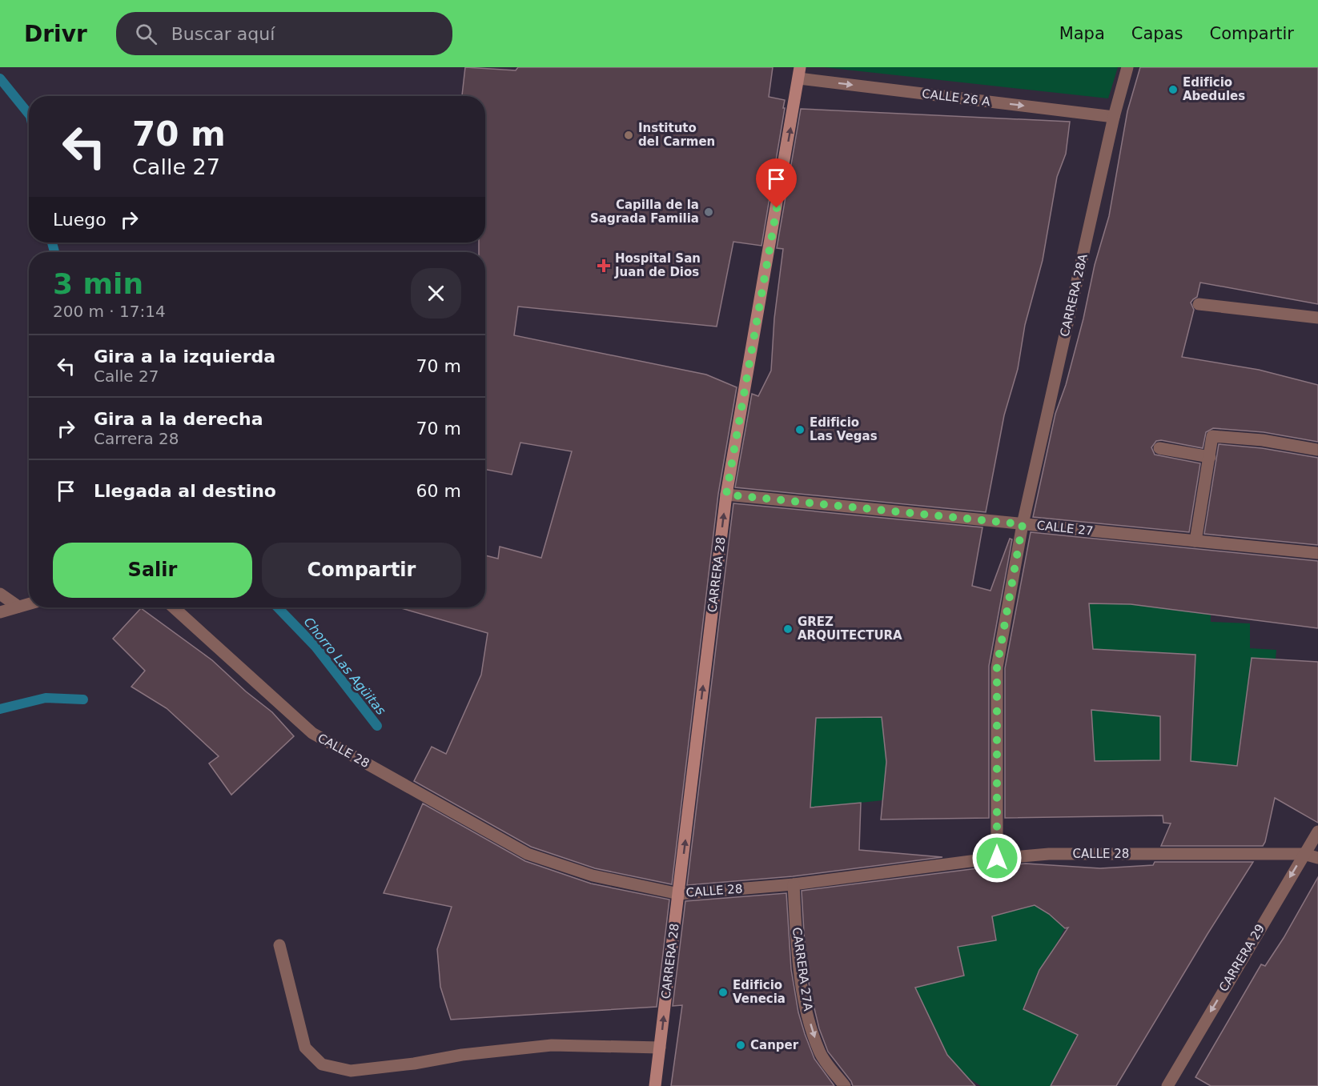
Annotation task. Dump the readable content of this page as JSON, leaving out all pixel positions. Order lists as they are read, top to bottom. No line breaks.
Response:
{"streets":{"main road":["CARRERA 28"],"street":["CALLE 26 A","CARRERA 28A","CALLE 27","CALLE 28","CARRERA 29","CARRERA 27A"]},"crossings":[["CALLE 26 A","CARRERA 28A"],["CALLE 26 A","CARRERA 28"],["CARRERA 28A","CALLE 27"],["CARRERA 28A","CALLE 28"],["CALLE 27","CARRERA 28"],["CARRERA 28","CALLE 28"],["CALLE 28","CARRERA 29"],["CALLE 28","CARRERA 27A"]],"one_way":["CALLE 26 A","CARRERA 28","CARRERA 29","CARRERA 27A"],"water":["Chorro Las Agüitas"],"places":{"other":["Edificio Abedules","Instituto del Carmen","Capilla de la Sagrada Familia","Edificio Las Vegas","GREZ ARQUITECTURA","Edificio Venecia","Canper"],"health":["Hospital San Juan de Dios"]},"page":{"header":"Drivr","search":"Buscar aquí","nav":["Mapa","Capas","Compartir"],"turn":["70 m","Calle 27"],"then":"Luego","heading":["3 min","200 m · 17:14"],"list":[{"name":"Gira a la izquierda","note":"Calle 27","value":"70 m"},{"name":"Gira a la derecha","note":"Carrera 28","value":"70 m"},{"name":"Llegada al destino","value":"60 m"}],"buttons":["Salir","Compartir"]}}
